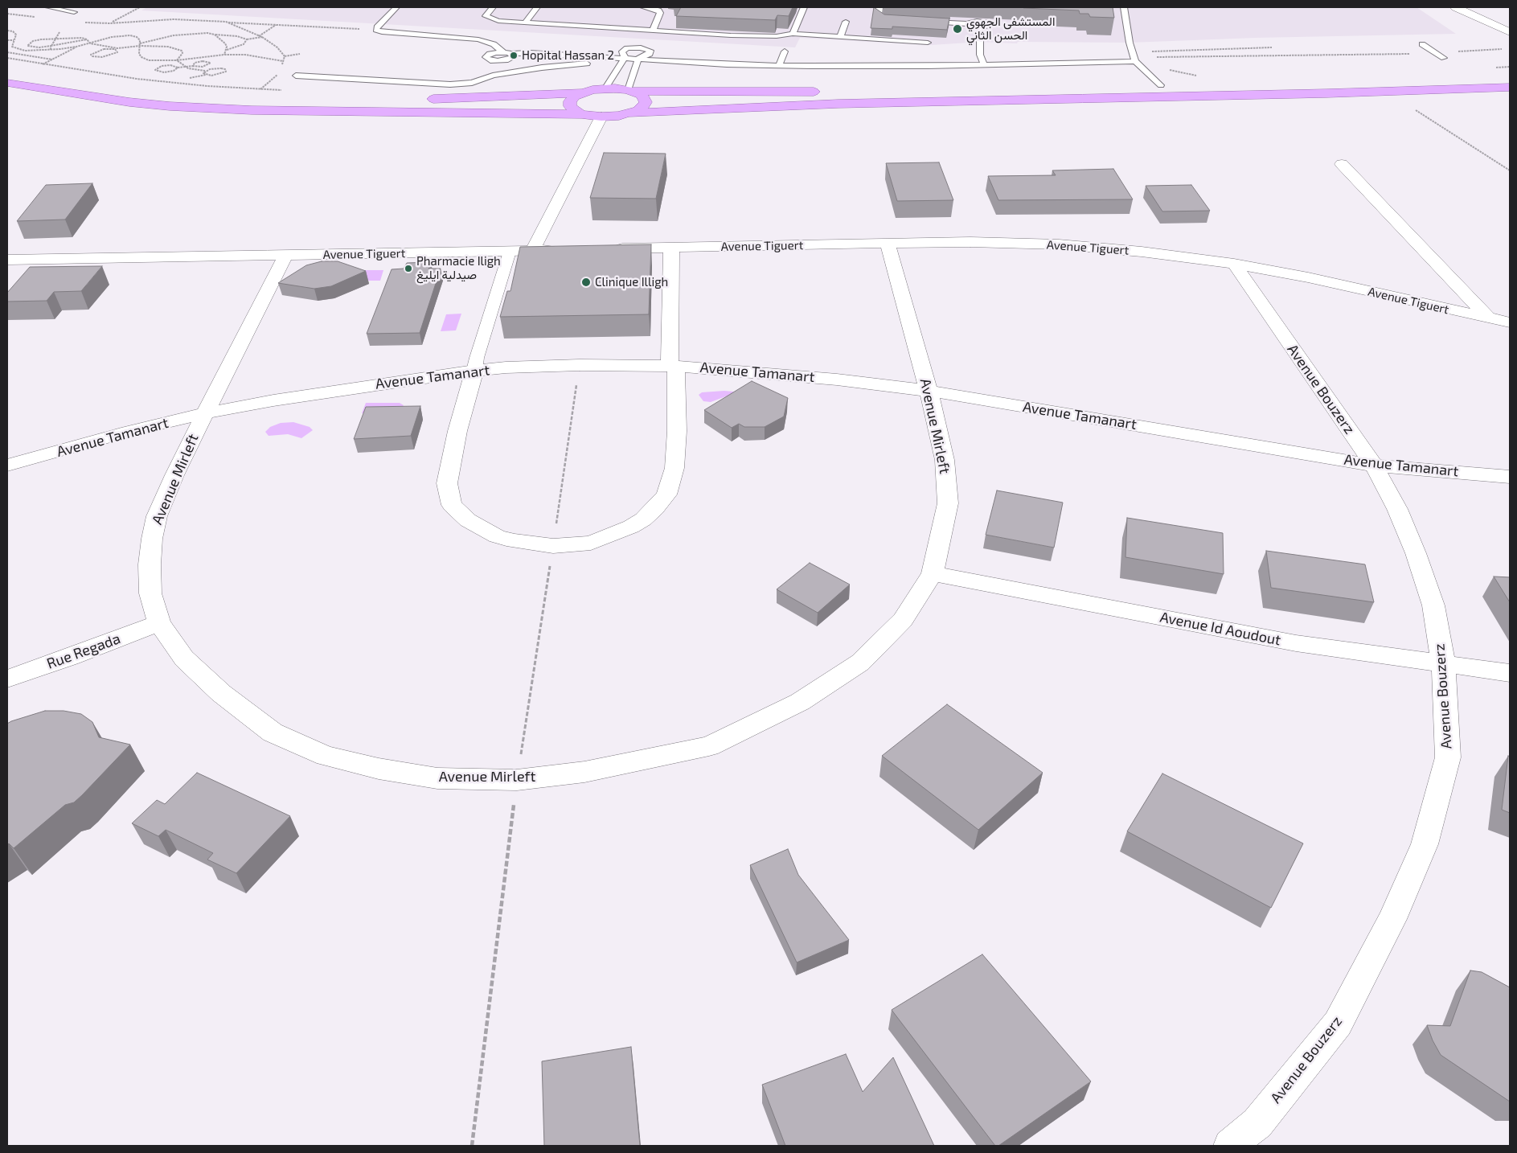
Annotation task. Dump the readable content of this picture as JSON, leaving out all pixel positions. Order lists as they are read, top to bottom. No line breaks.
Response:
{"streets":{"street":["Avenue Tiguert","Avenue Tamanart","Avenue Bouzerz","Avenue Mirleft","Avenue Id Aoudout","Rue Regada"]},"crossings":[["Avenue Tiguert","Avenue Bouzerz"],["Avenue Tiguert","Avenue Mirleft"],["Avenue Tamanart","Avenue Bouzerz"],["Avenue Tamanart","Avenue Mirleft"],["Avenue Bouzerz","Avenue Id Aoudout"],["Avenue Mirleft","Avenue Id Aoudout"],["Avenue Mirleft","Rue Regada"]],"places":["المستشفى الجهوي الحسن الثاني","Hopital Hassan 2","Pharmacie Iligh صيدلية ايليغ","Clinique Illigh"]}
